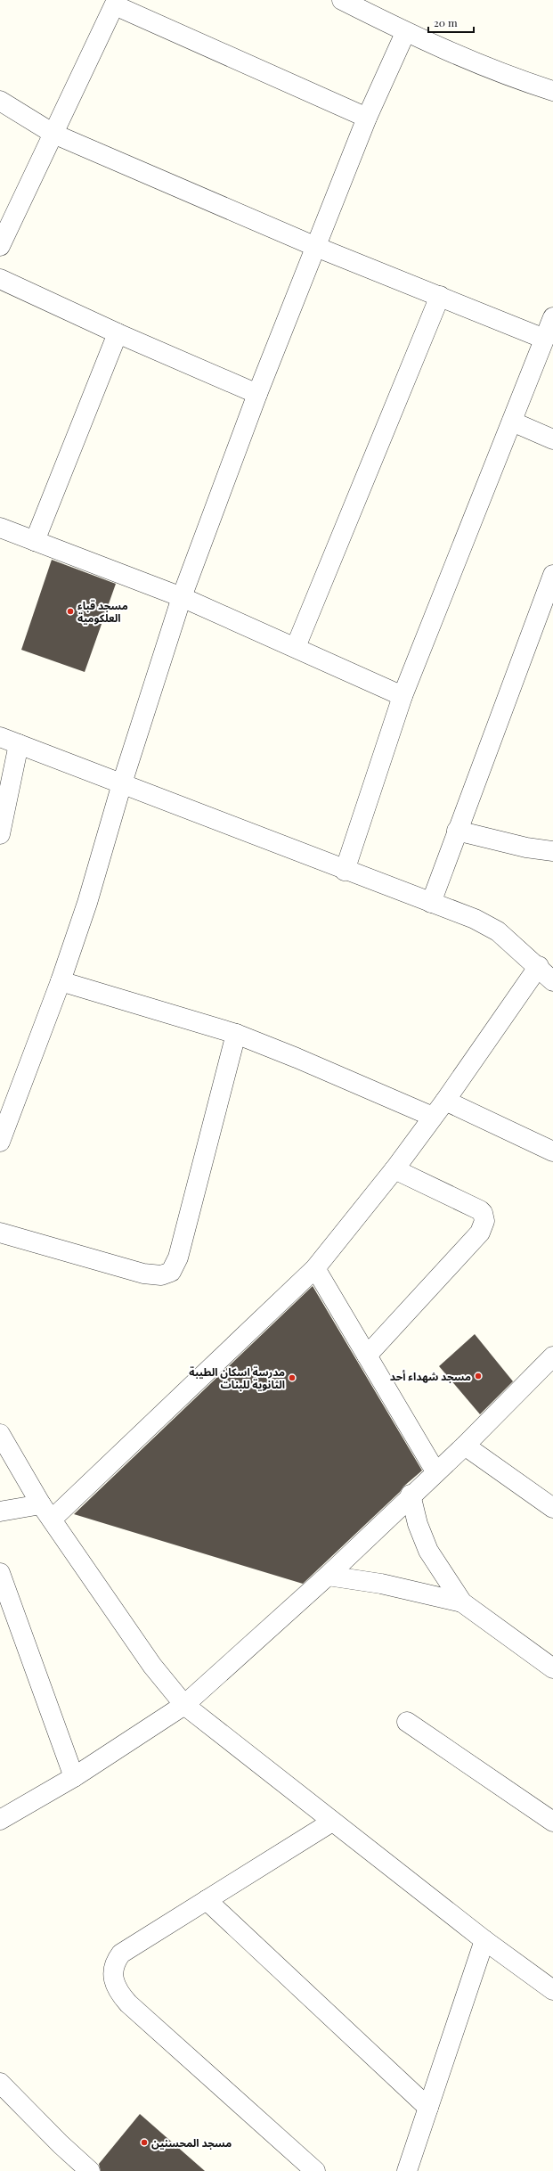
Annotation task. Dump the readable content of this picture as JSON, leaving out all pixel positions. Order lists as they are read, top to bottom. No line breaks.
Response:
{"places":["مسجد قباء العلكومية","مسجد شهداء أحد","مدرسة اسكان الطيبة الثانوية للبنات","مسجد المحسنين"],"scale_bar":"20 m"}
